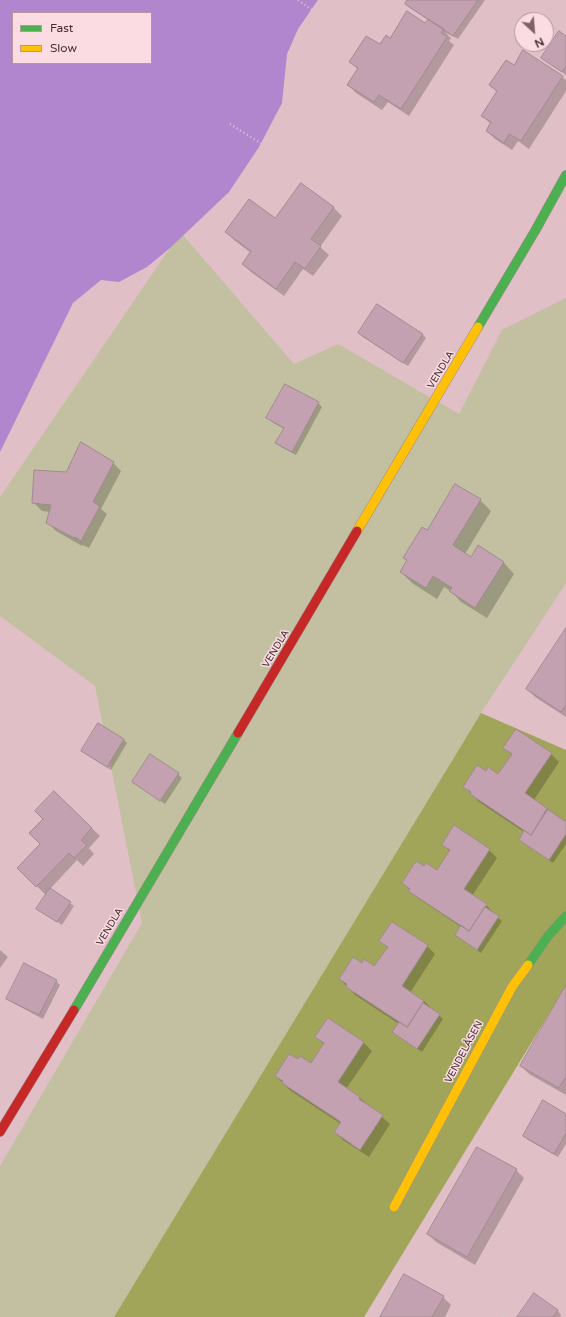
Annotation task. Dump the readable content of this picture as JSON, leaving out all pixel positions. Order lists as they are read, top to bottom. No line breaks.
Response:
{"streets":{"street":["VENDLA","VENDELÅSEN"]},"legend":["Fast","Slow"],"north":"bottom right"}
